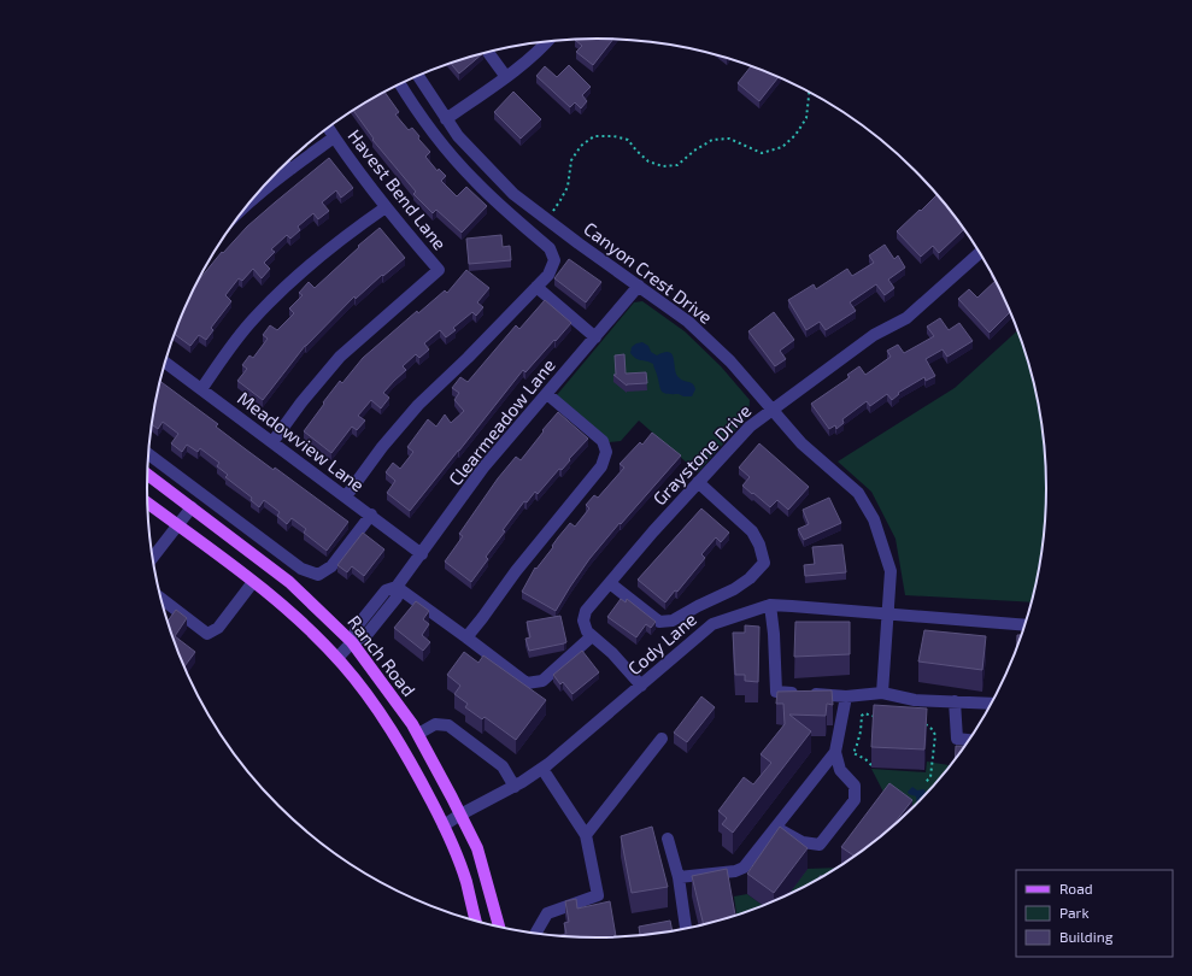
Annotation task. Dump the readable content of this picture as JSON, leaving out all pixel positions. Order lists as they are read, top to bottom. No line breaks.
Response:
{"streets":{"main road":["Ranch Road"],"street":["Havest Bend Lane","Canyon Crest Drive","Clearmeadow Lane","Meadowview Lane","Graystone Drive","Cody Lane"]},"crossings":[["Havest Bend Lane","Meadowview Lane"],["Canyon Crest Drive","Clearmeadow Lane"],["Canyon Crest Drive","Graystone Drive"],["Canyon Crest Drive","Cody Lane"],["Clearmeadow Lane","Meadowview Lane"],["Clearmeadow Lane","Ranch Road"],["Cody Lane","Ranch Road"]],"legend":["Road","Park","Building"]}
